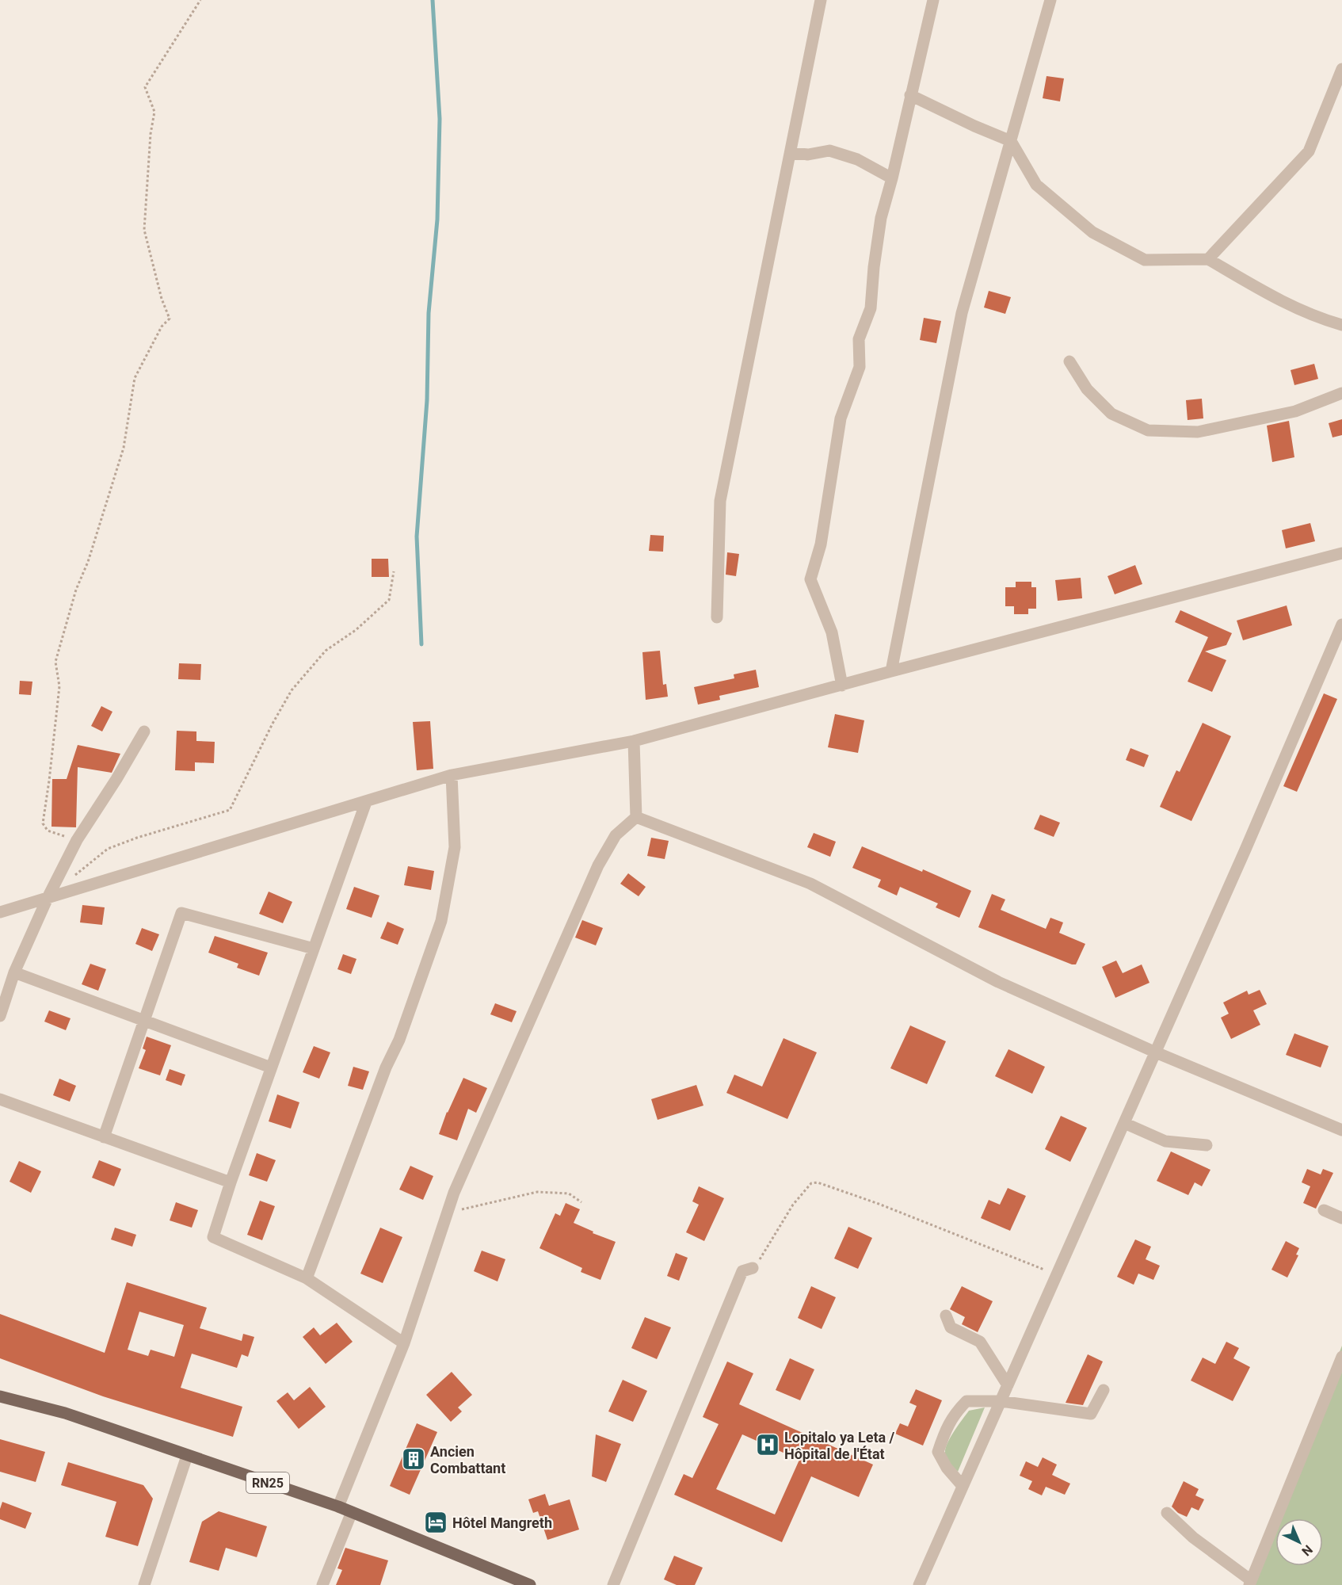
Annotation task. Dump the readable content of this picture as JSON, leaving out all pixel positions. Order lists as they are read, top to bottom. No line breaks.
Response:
{"streets":{"main road":["RN25"]},"places":{"hospital":["Lopitalo ya Leta / Hôpital de l'État"],"building":["Ancien Combattant"],"hotel":["Hôtel Mangreth"]},"north":"bottom right"}
